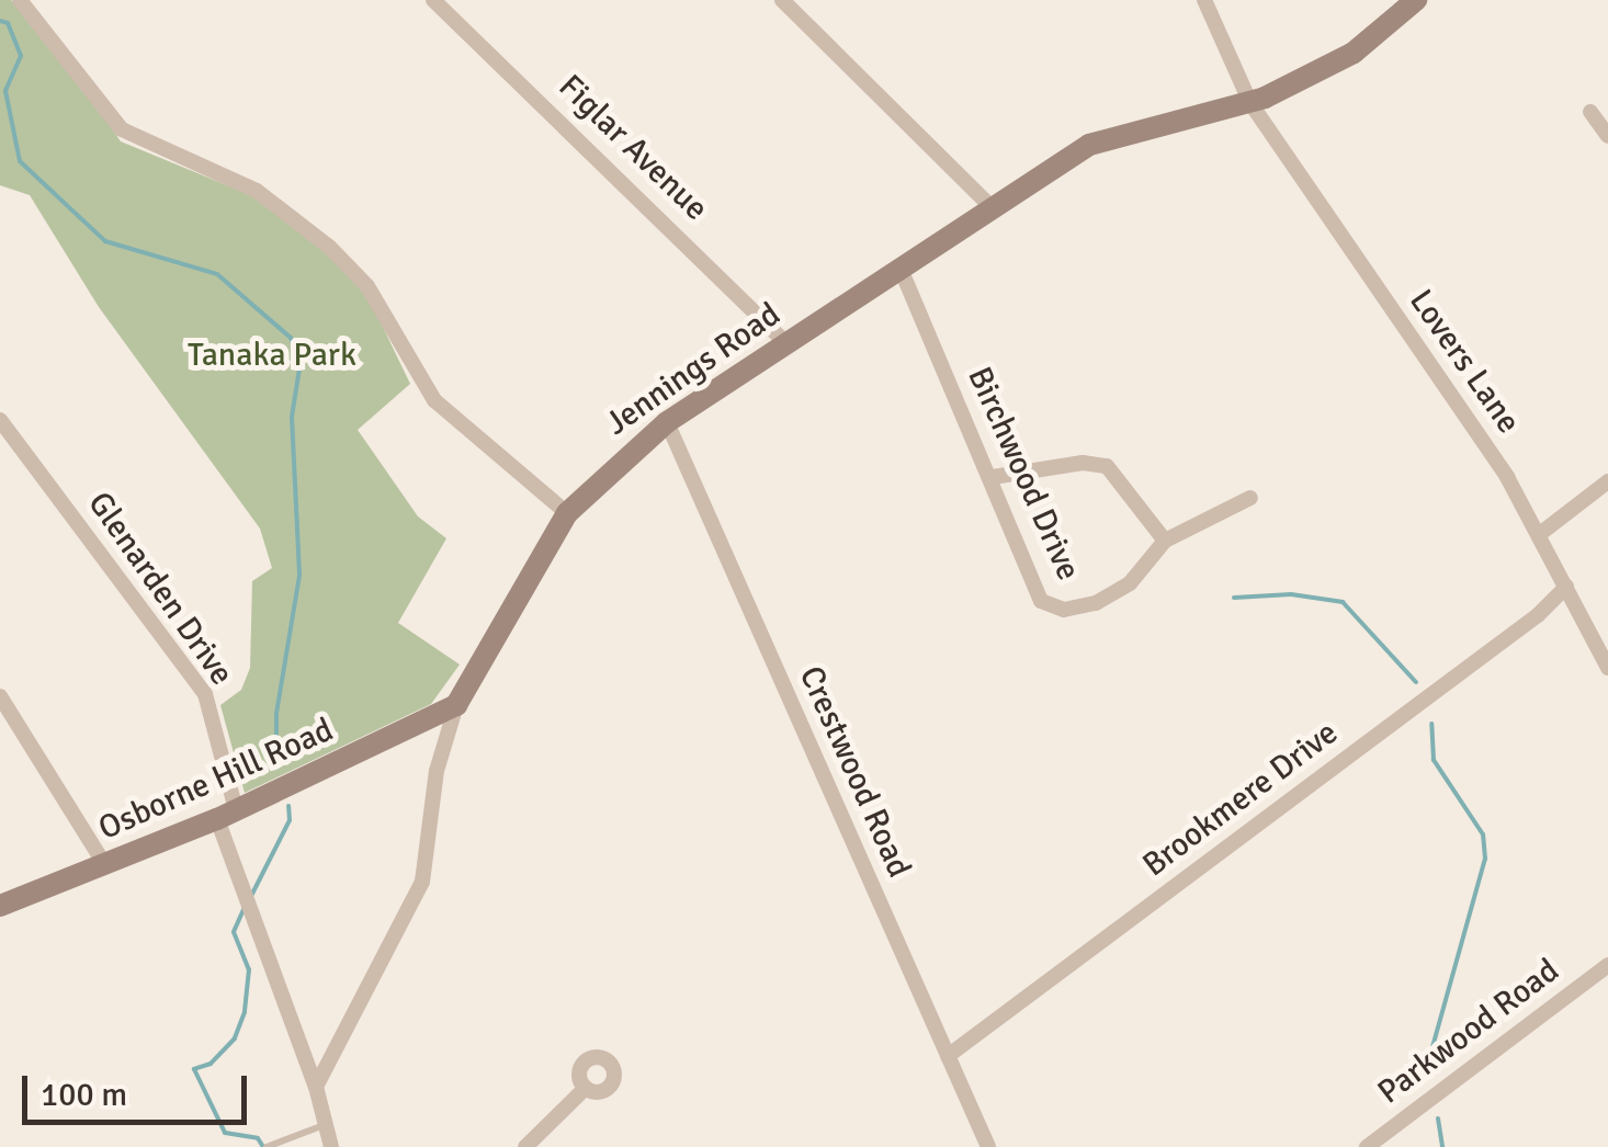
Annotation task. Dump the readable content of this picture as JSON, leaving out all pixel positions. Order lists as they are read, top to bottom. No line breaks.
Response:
{"streets":{"street":["Figlar Avenue","Lovers Lane","Jennings Road","Birchwood Drive","Glenarden Drive","Crestwood Road","Osborne Hill Road","Brookmere Drive","Parkwood Road"]},"crossings":[["Figlar Avenue","Jennings Road"],["Lovers Lane","Jennings Road"],["Lovers Lane","Brookmere Drive"],["Jennings Road","Birchwood Drive"],["Jennings Road","Glenarden Drive"],["Jennings Road","Crestwood Road"],["Jennings Road","Osborne Hill Road"],["Glenarden Drive","Osborne Hill Road"],["Crestwood Road","Brookmere Drive"]],"parks":["Tanaka Park"],"scale_bar":"100 m"}
